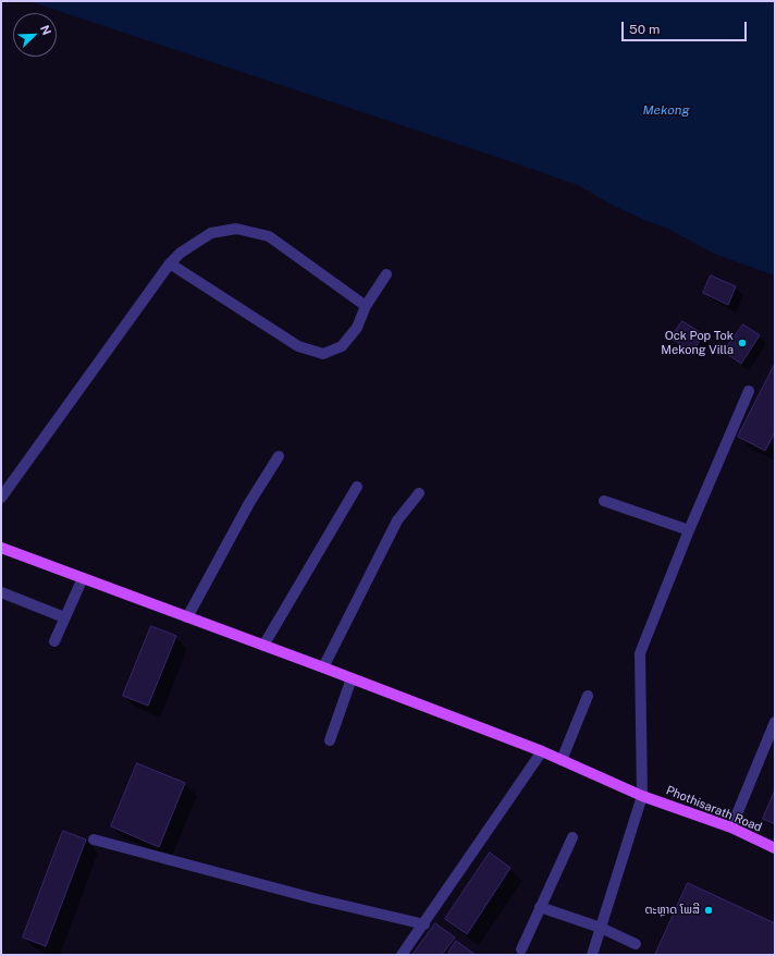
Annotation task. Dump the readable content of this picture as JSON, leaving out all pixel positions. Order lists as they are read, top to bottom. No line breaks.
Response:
{"streets":{"main road":["Phothisarath Road"]},"water":["Mekong"],"places":["Ock Pop Tok Mekong Villa","ຕະຫຼາດ ໂພສີ"],"scale_bar":"50 m","north":"top right"}
